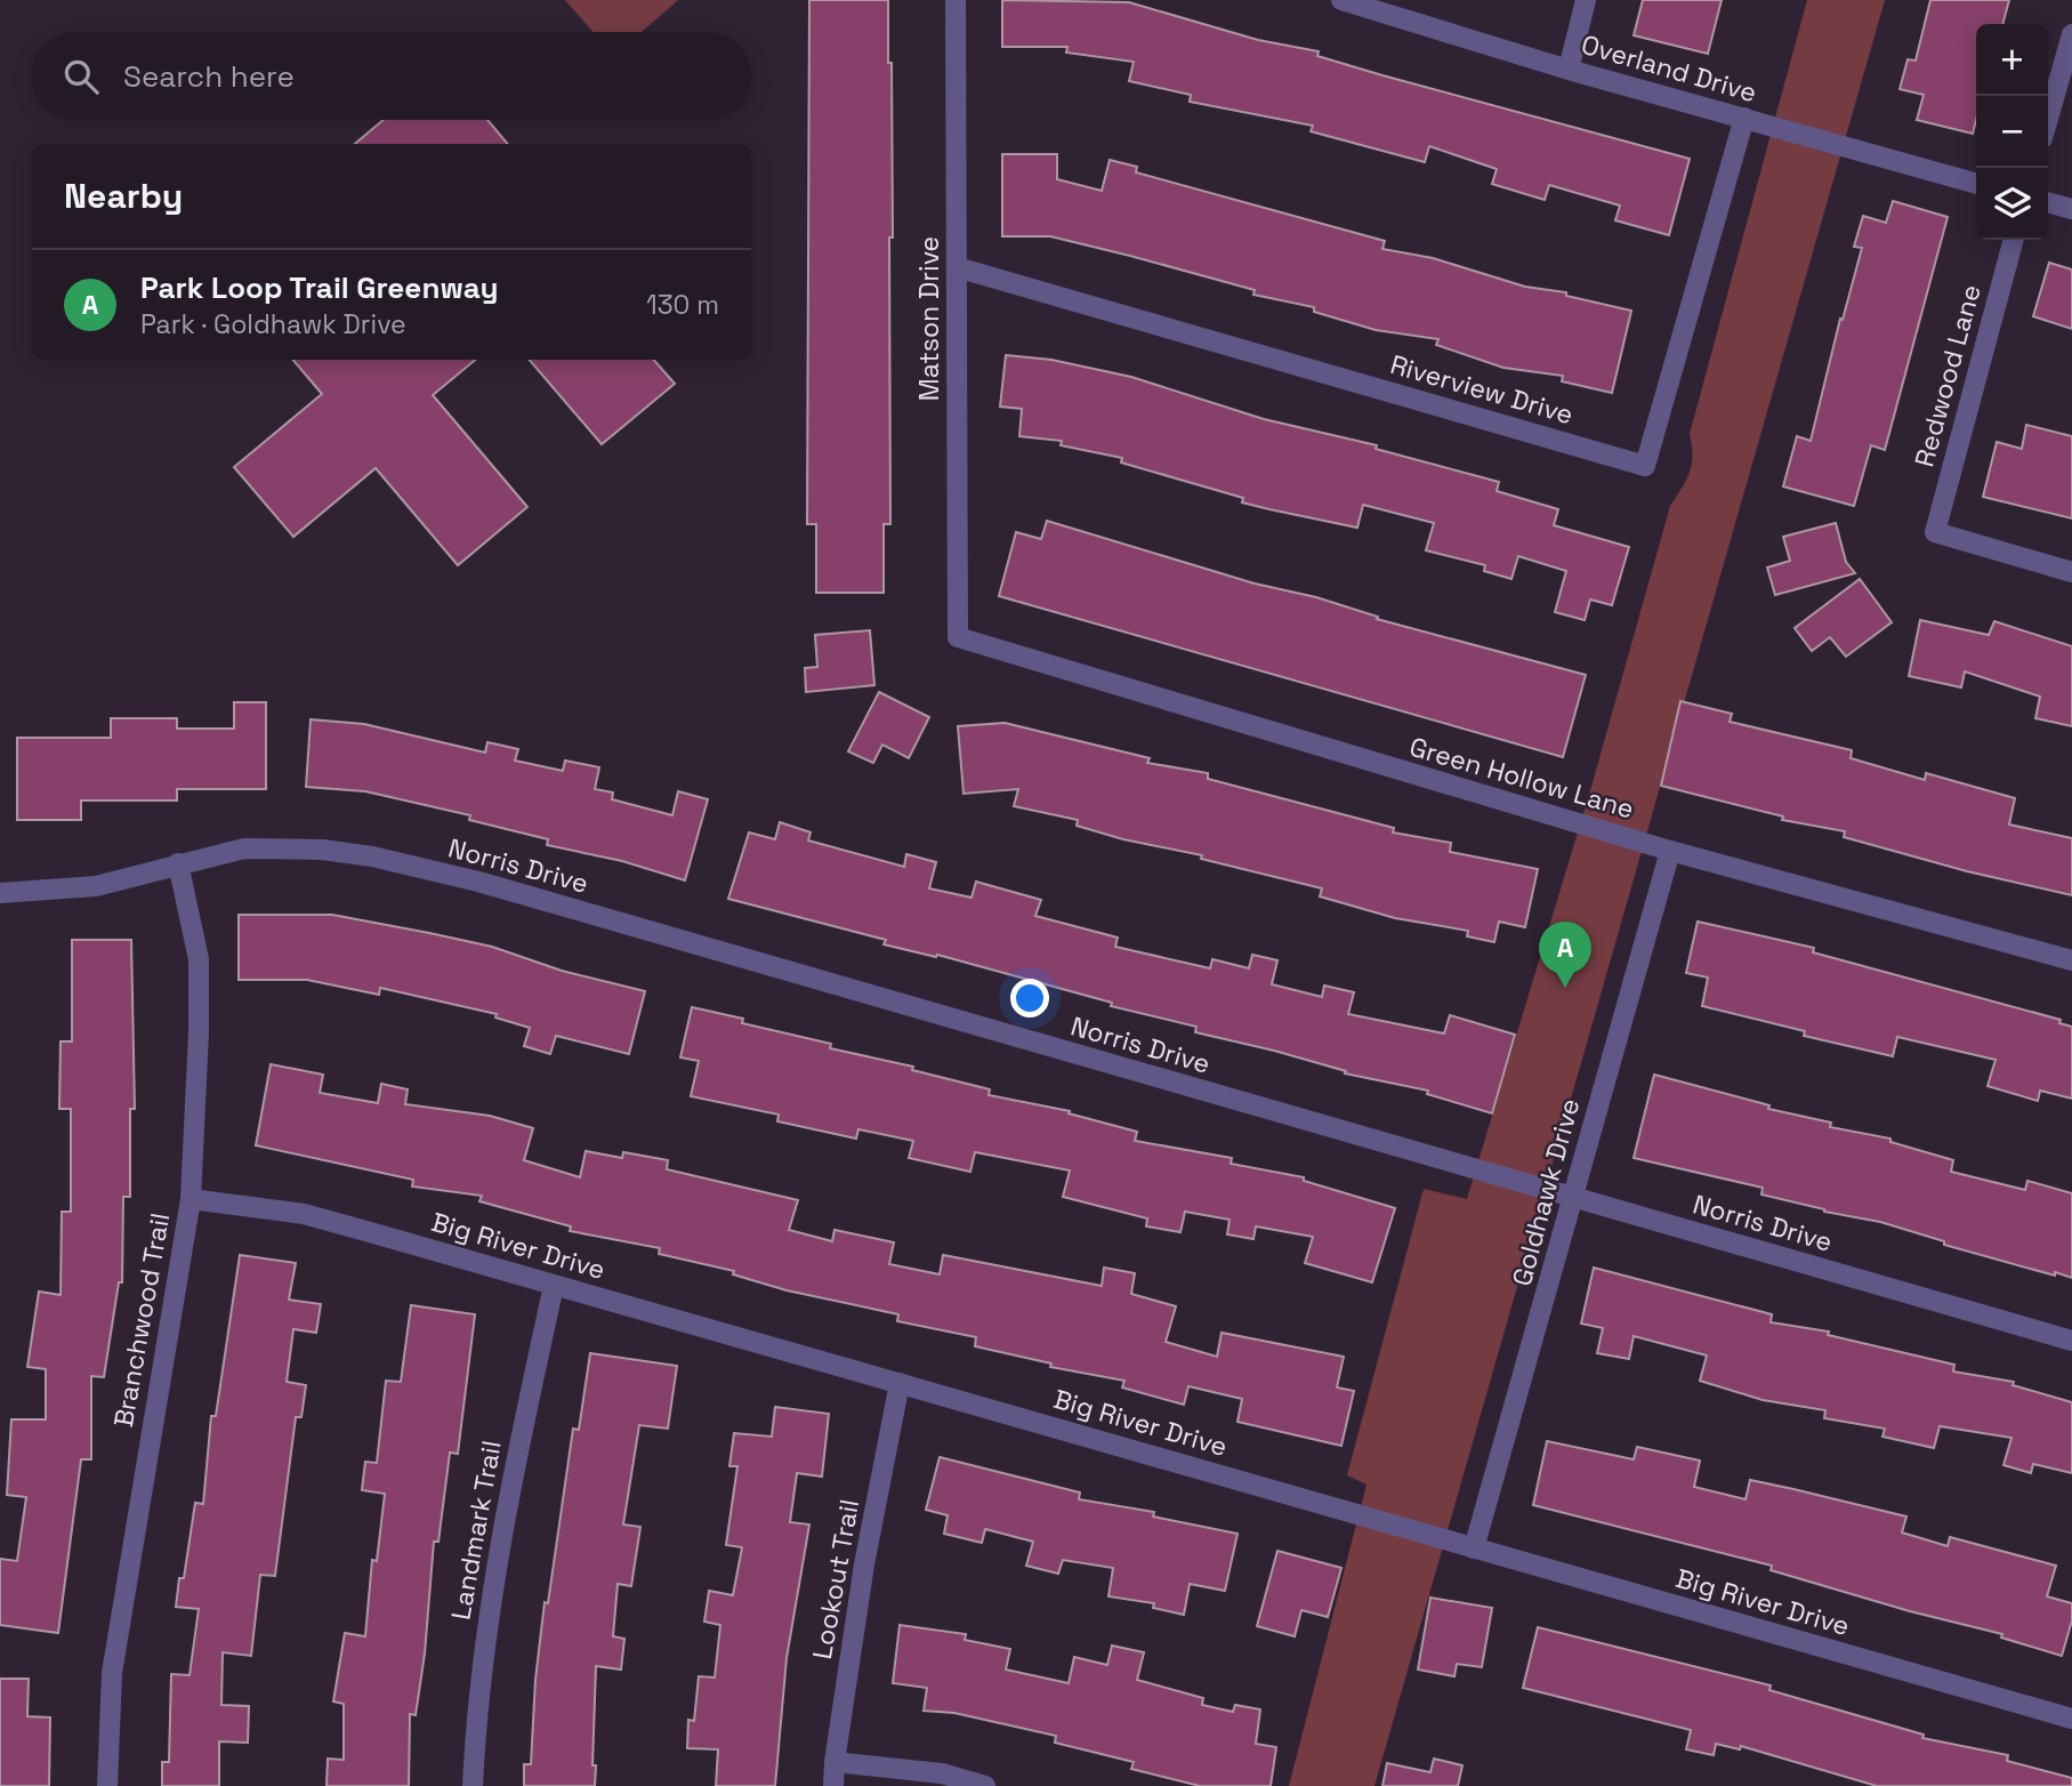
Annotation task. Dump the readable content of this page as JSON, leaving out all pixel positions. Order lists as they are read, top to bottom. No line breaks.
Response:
{"streets":{"street":["Overland Drive","Matson Drive","Redwood Lane","Riverview Drive","Green Hollow Lane","Norris Drive","Goldhawk Drive","Big River Drive","Branchwood Trail","Landmark Trail","Lookout Trail"]},"crossings":[["Overland Drive","Riverview Drive"],["Matson Drive","Riverview Drive"],["Matson Drive","Green Hollow Lane"],["Green Hollow Lane","Goldhawk Drive"],["Norris Drive","Goldhawk Drive"],["Norris Drive","Branchwood Trail"],["Goldhawk Drive","Big River Drive"],["Big River Drive","Branchwood Trail"],["Big River Drive","Landmark Trail"],["Big River Drive","Lookout Trail"]],"page":{"map_buttons":["+","−"],"search":"Search here","heading":"Nearby","list":[{"mark":"A","name":"Park Loop Trail Greenway","note":"Park · Goldhawk Drive","value":"130 m"}],"pins":"A"}}
